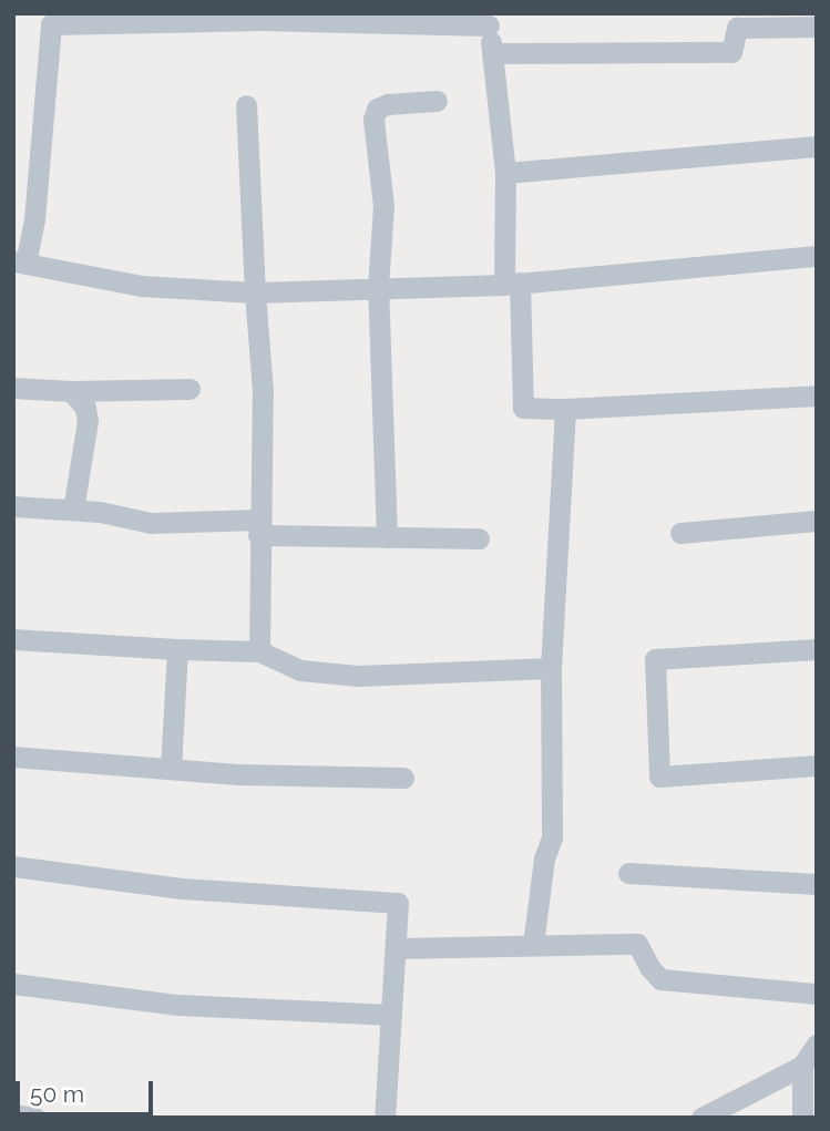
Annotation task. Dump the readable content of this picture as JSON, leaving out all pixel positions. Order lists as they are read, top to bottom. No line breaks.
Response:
{"scale_bar":"50 m"}
